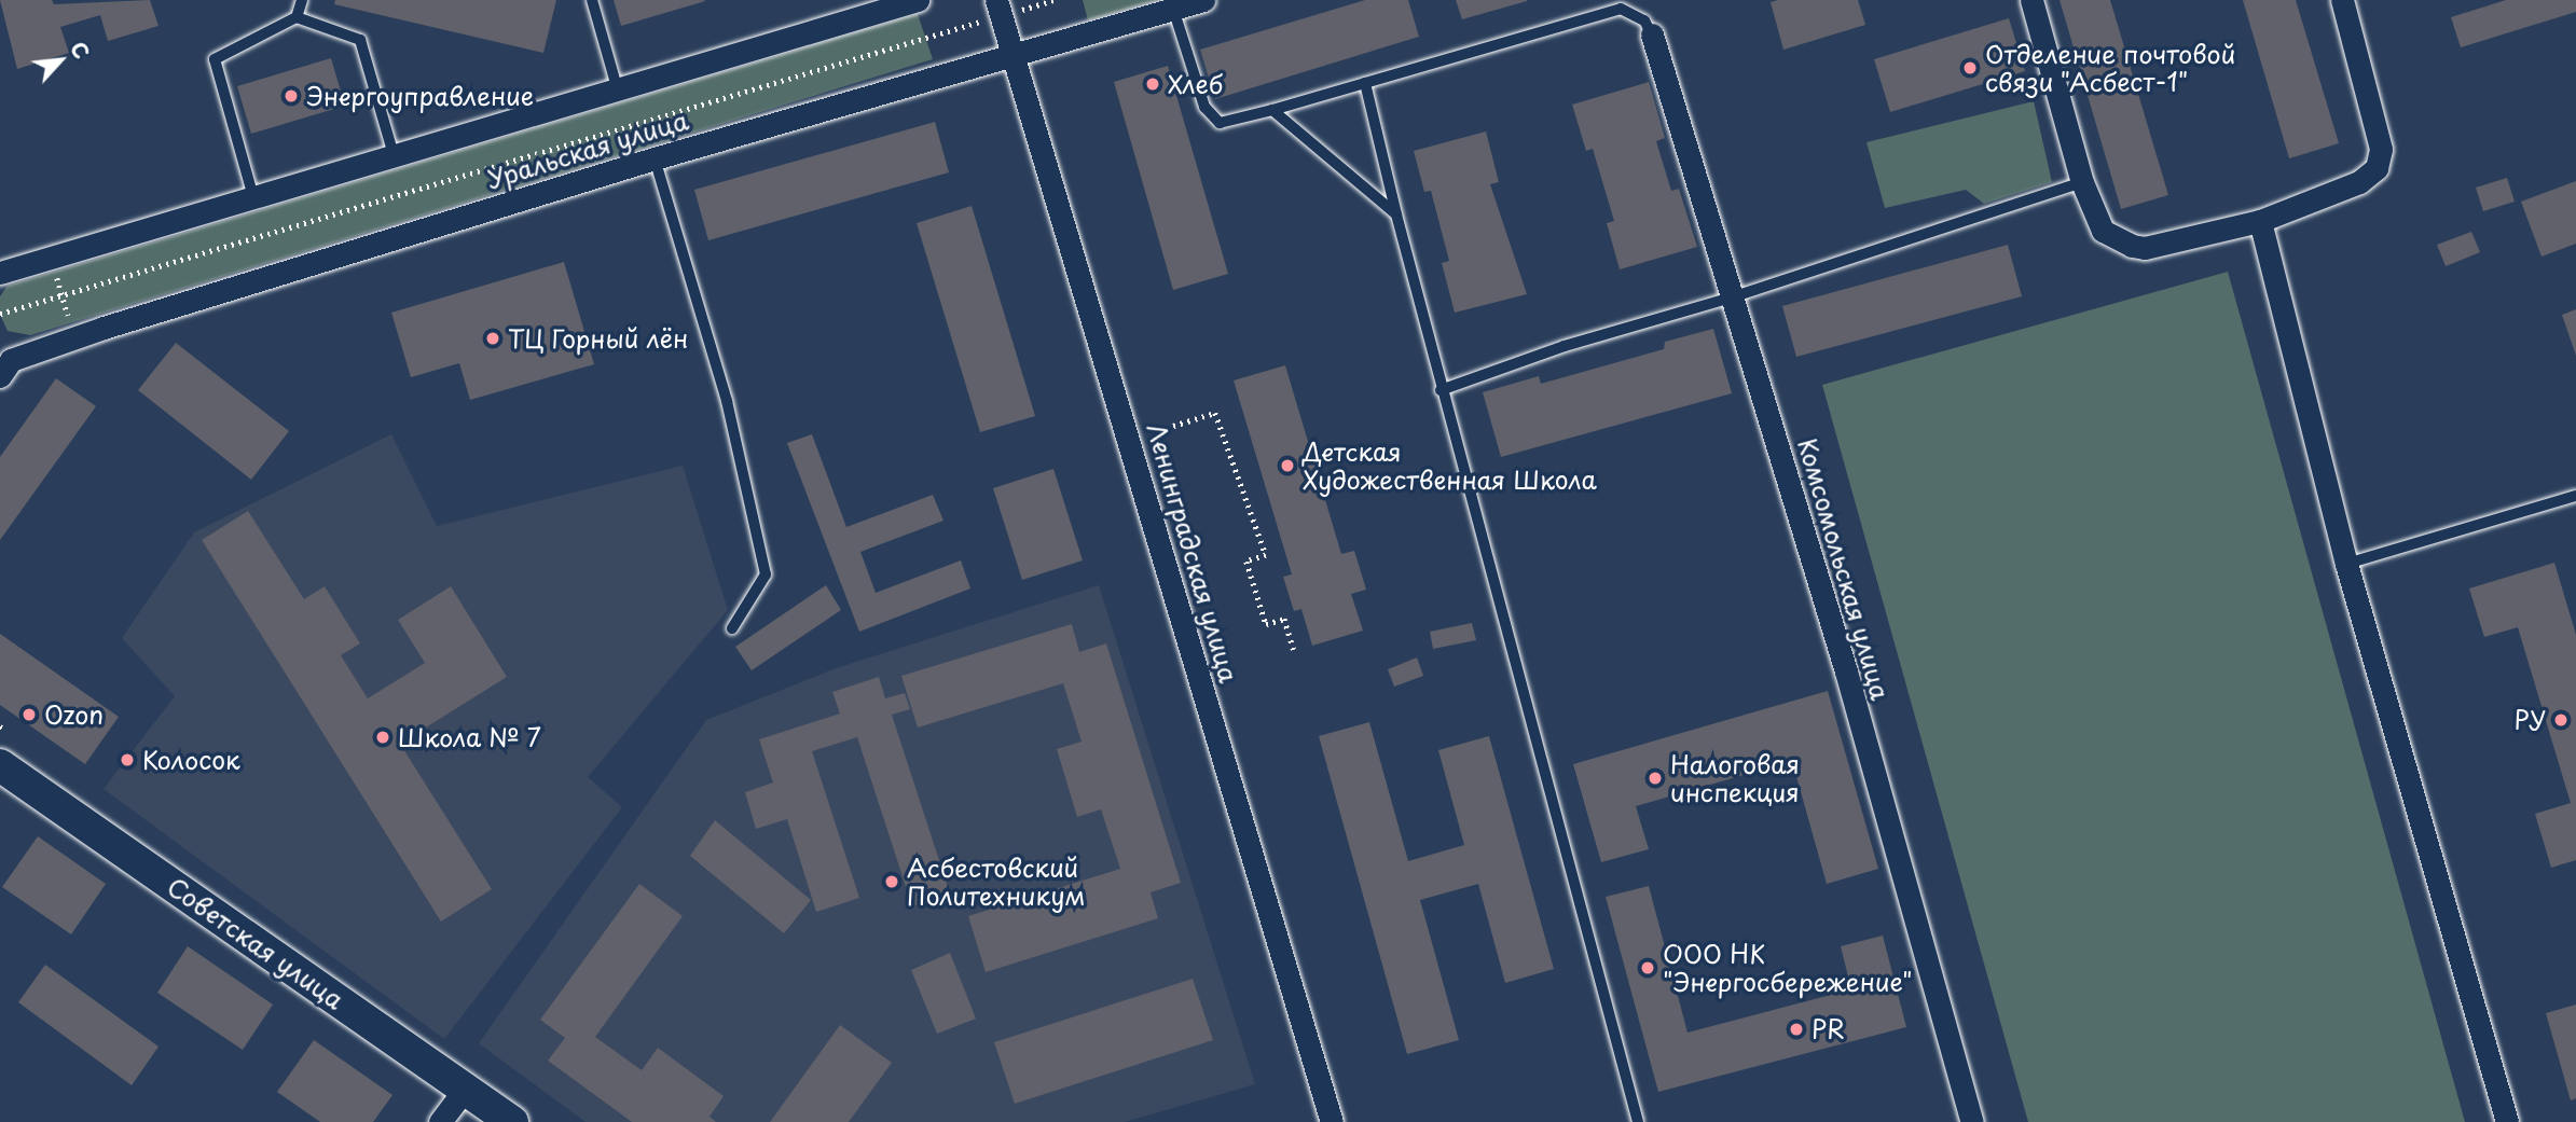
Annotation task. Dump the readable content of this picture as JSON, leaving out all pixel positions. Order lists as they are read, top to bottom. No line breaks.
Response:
{"streets":{"street":["Уральская улица","Ленинградская улица","Комсомольская улица","Советская улица"]},"crossings":[["Уральская улица","Ленинградская улица"]],"places":["Отделение почтовой связи \"Асбест-1\"","Хлеб","Энергоуправление","ТЦ Горный лён","Детская Художественная Школа","Ozon","РУ","Школа № 7","Колосок","Налоговая инспекция","Асбестовский Политехникум","ООО НК \"Энергосбережение\"","PR"],"north":"top right"}
